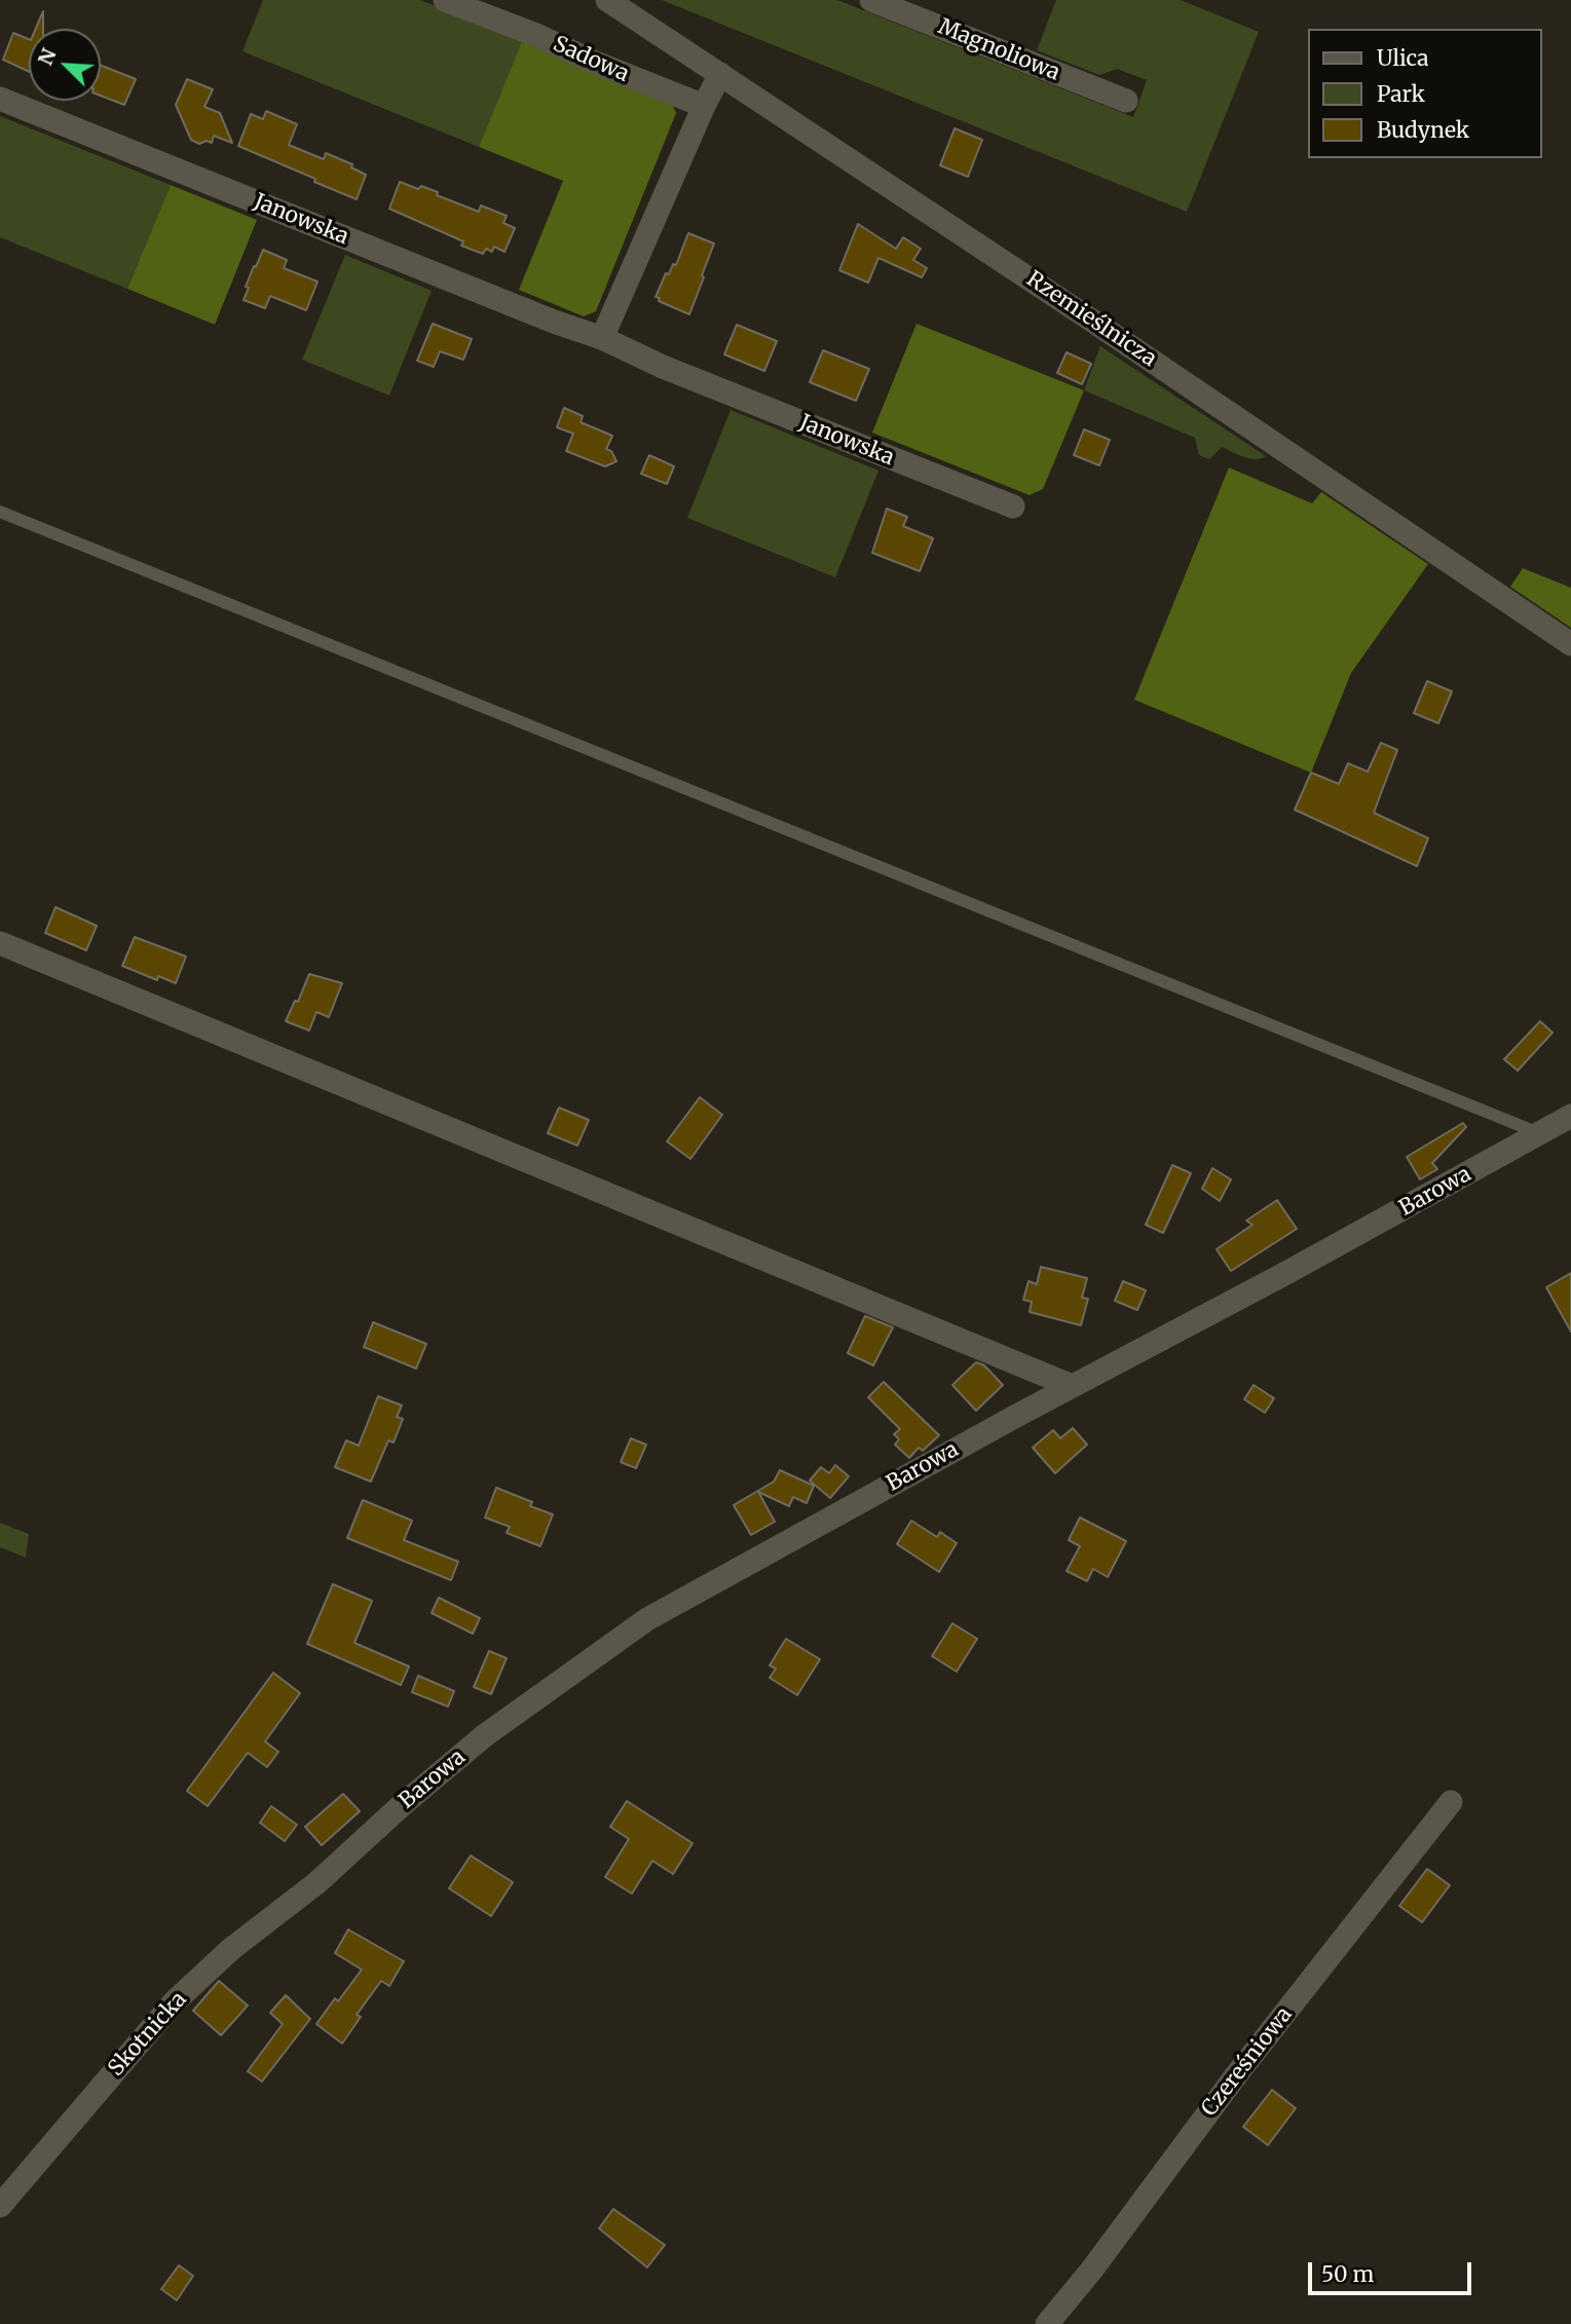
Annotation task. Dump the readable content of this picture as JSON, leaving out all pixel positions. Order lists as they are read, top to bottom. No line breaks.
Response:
{"streets":{"street":["Magnoliowa","Sadowa","Janowska","Rzemieślnicza","Barowa","Skotnicka","Czereśniowa"]},"crossings":[["Barowa","Skotnicka"]],"legend":["Ulica","Park","Budynek"],"scale_bar":"50 m","north":"top left"}
